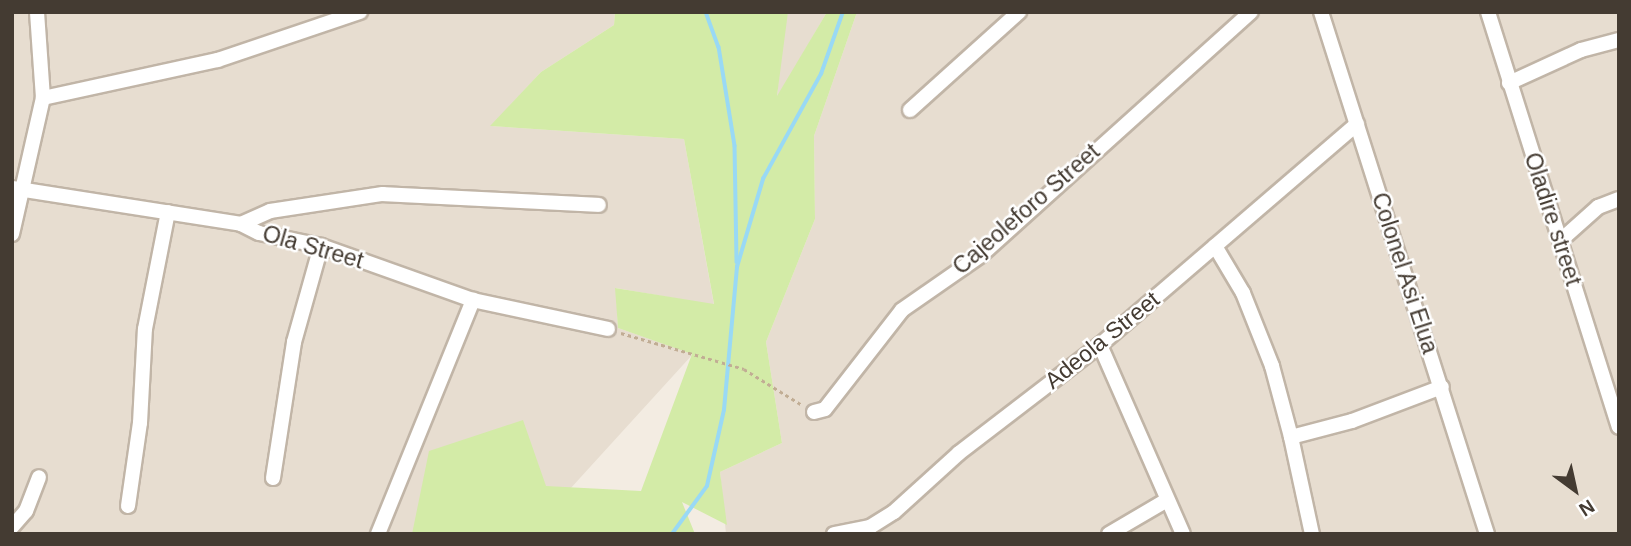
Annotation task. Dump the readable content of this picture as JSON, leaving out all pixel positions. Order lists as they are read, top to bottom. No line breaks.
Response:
{"streets":{"street":["Cajeoleforo Street","Oladire street","Ola Street","Colonel Asi Elua","Adeola Street"]},"crossings":[["Colonel Asi Elua","Adeola Street"]],"north":"bottom right"}
